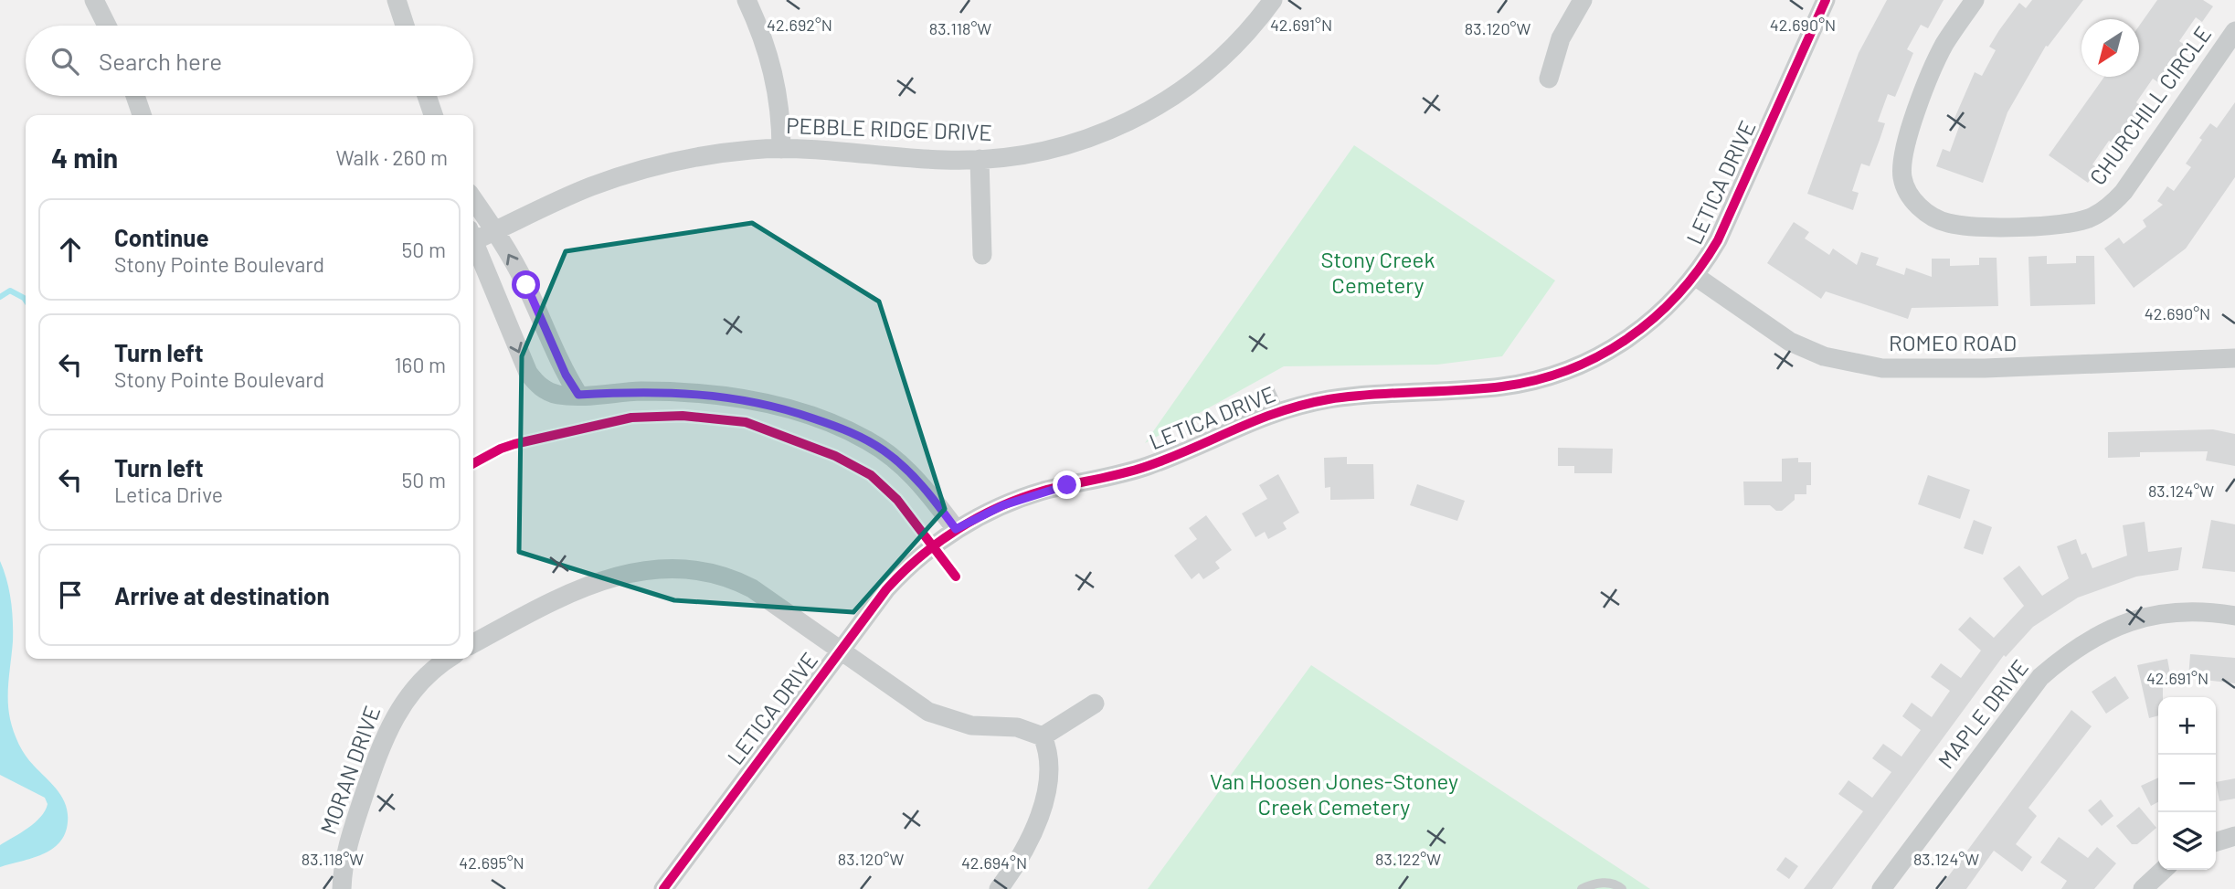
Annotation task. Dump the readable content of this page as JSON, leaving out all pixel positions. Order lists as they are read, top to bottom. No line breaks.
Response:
{"streets":{"street":["CHURCHILL CIRCLE","PEBBLE RIDGE DRIVE","LETICA DRIVE","ROMEO ROAD","MAPLE DRIVE","MORAN DRIVE"]},"crossings":[["LETICA DRIVE","ROMEO ROAD"]],"parks":["Stony Creek Cemetery","Van Hoosen Jones-Stoney Creek Cemetery"],"north":"bottom left","page":{"search":"Search here","heading":["4 min","Walk · 260 m"],"list":[["Continue","Stony Pointe Boulevard","50 m"],["Turn left","Stony Pointe Boulevard","160 m"],["Turn left","Letica Drive","50 m"],"Arrive at destination"],"map_buttons":["+","−"]},"coordinates":["42.692°N","42.691°N","42.690°N","83.118°W","83.120°W","83.124°W","83.122°W","42.695°N","42.694°N"]}
